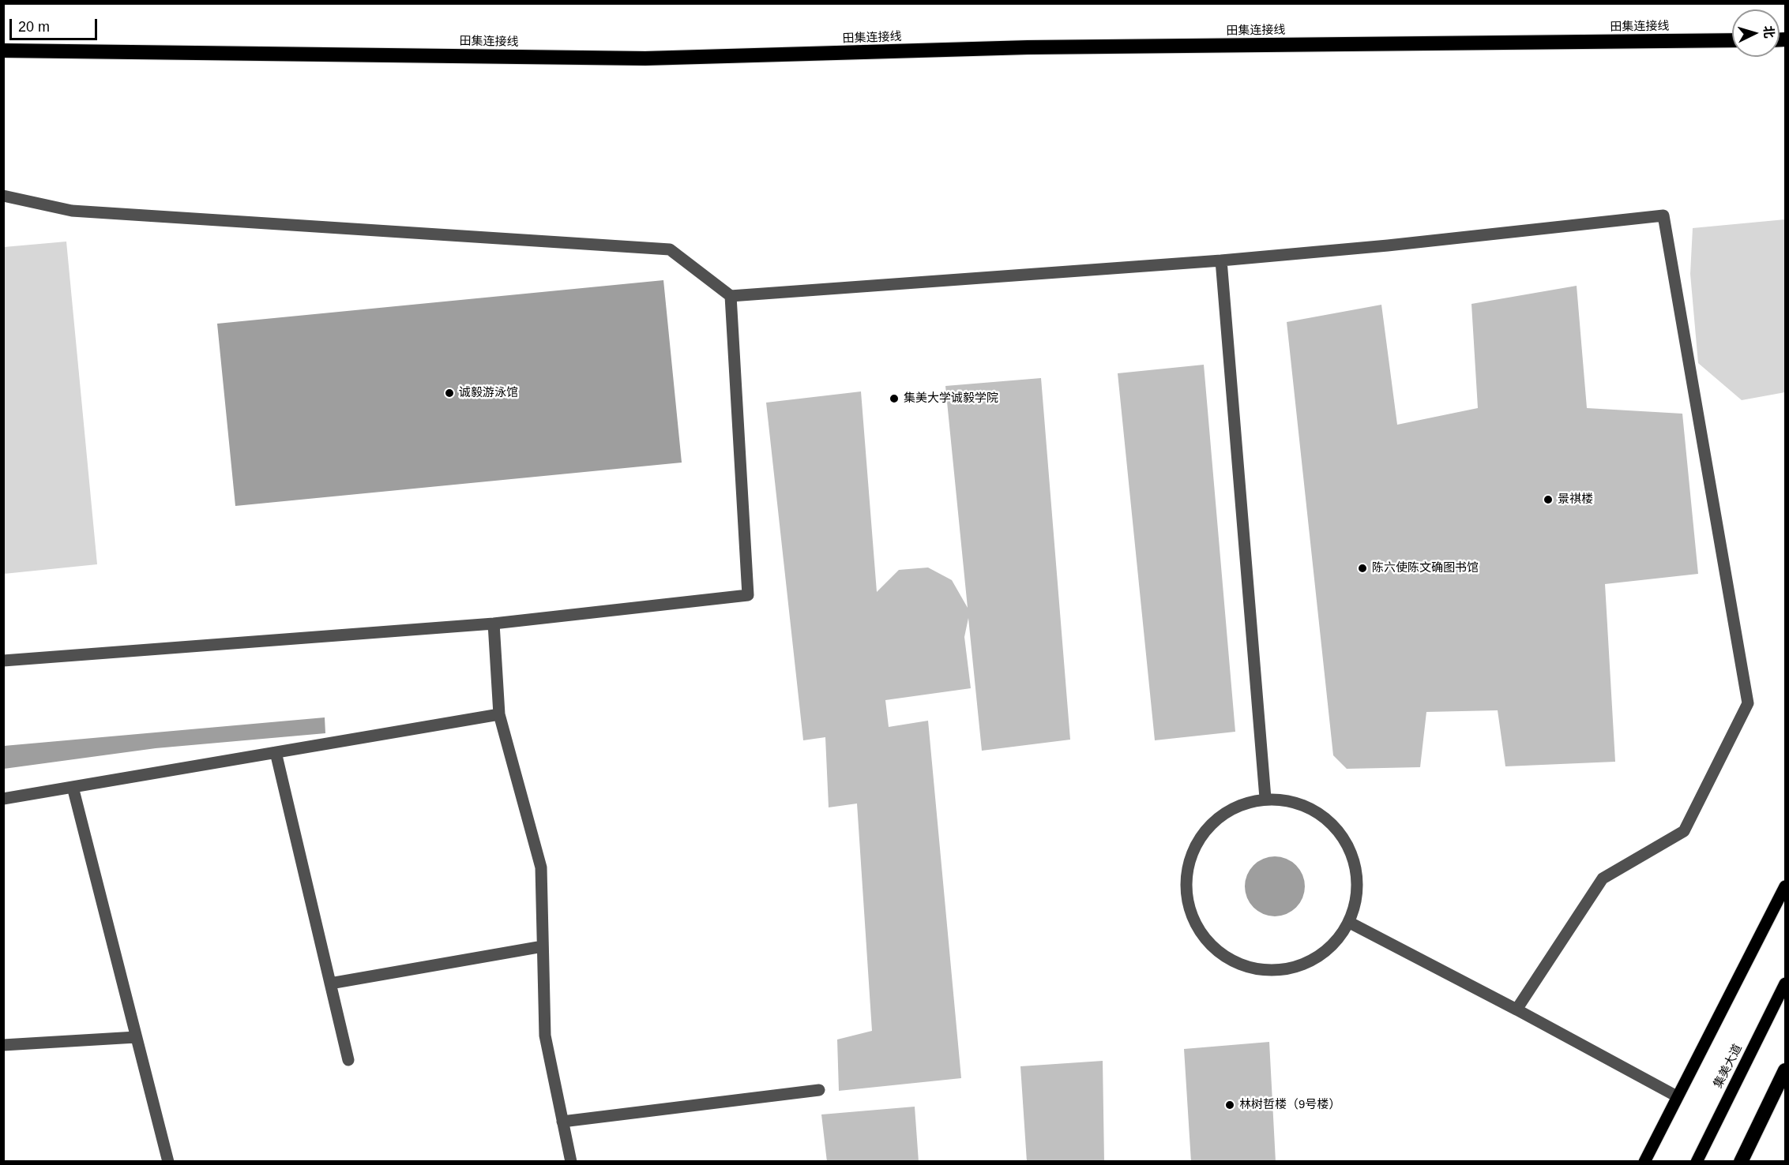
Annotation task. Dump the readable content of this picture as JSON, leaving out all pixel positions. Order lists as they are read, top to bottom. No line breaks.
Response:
{"streets":{"highway":["田集连接线"],"main road":["集美大道"]},"places":["诚毅游泳馆","集美大学诚毅学院","景祺楼","陈六使陈文确图书馆","林树哲楼（9号楼）"],"scale_bar":"20 m","north":"right"}
